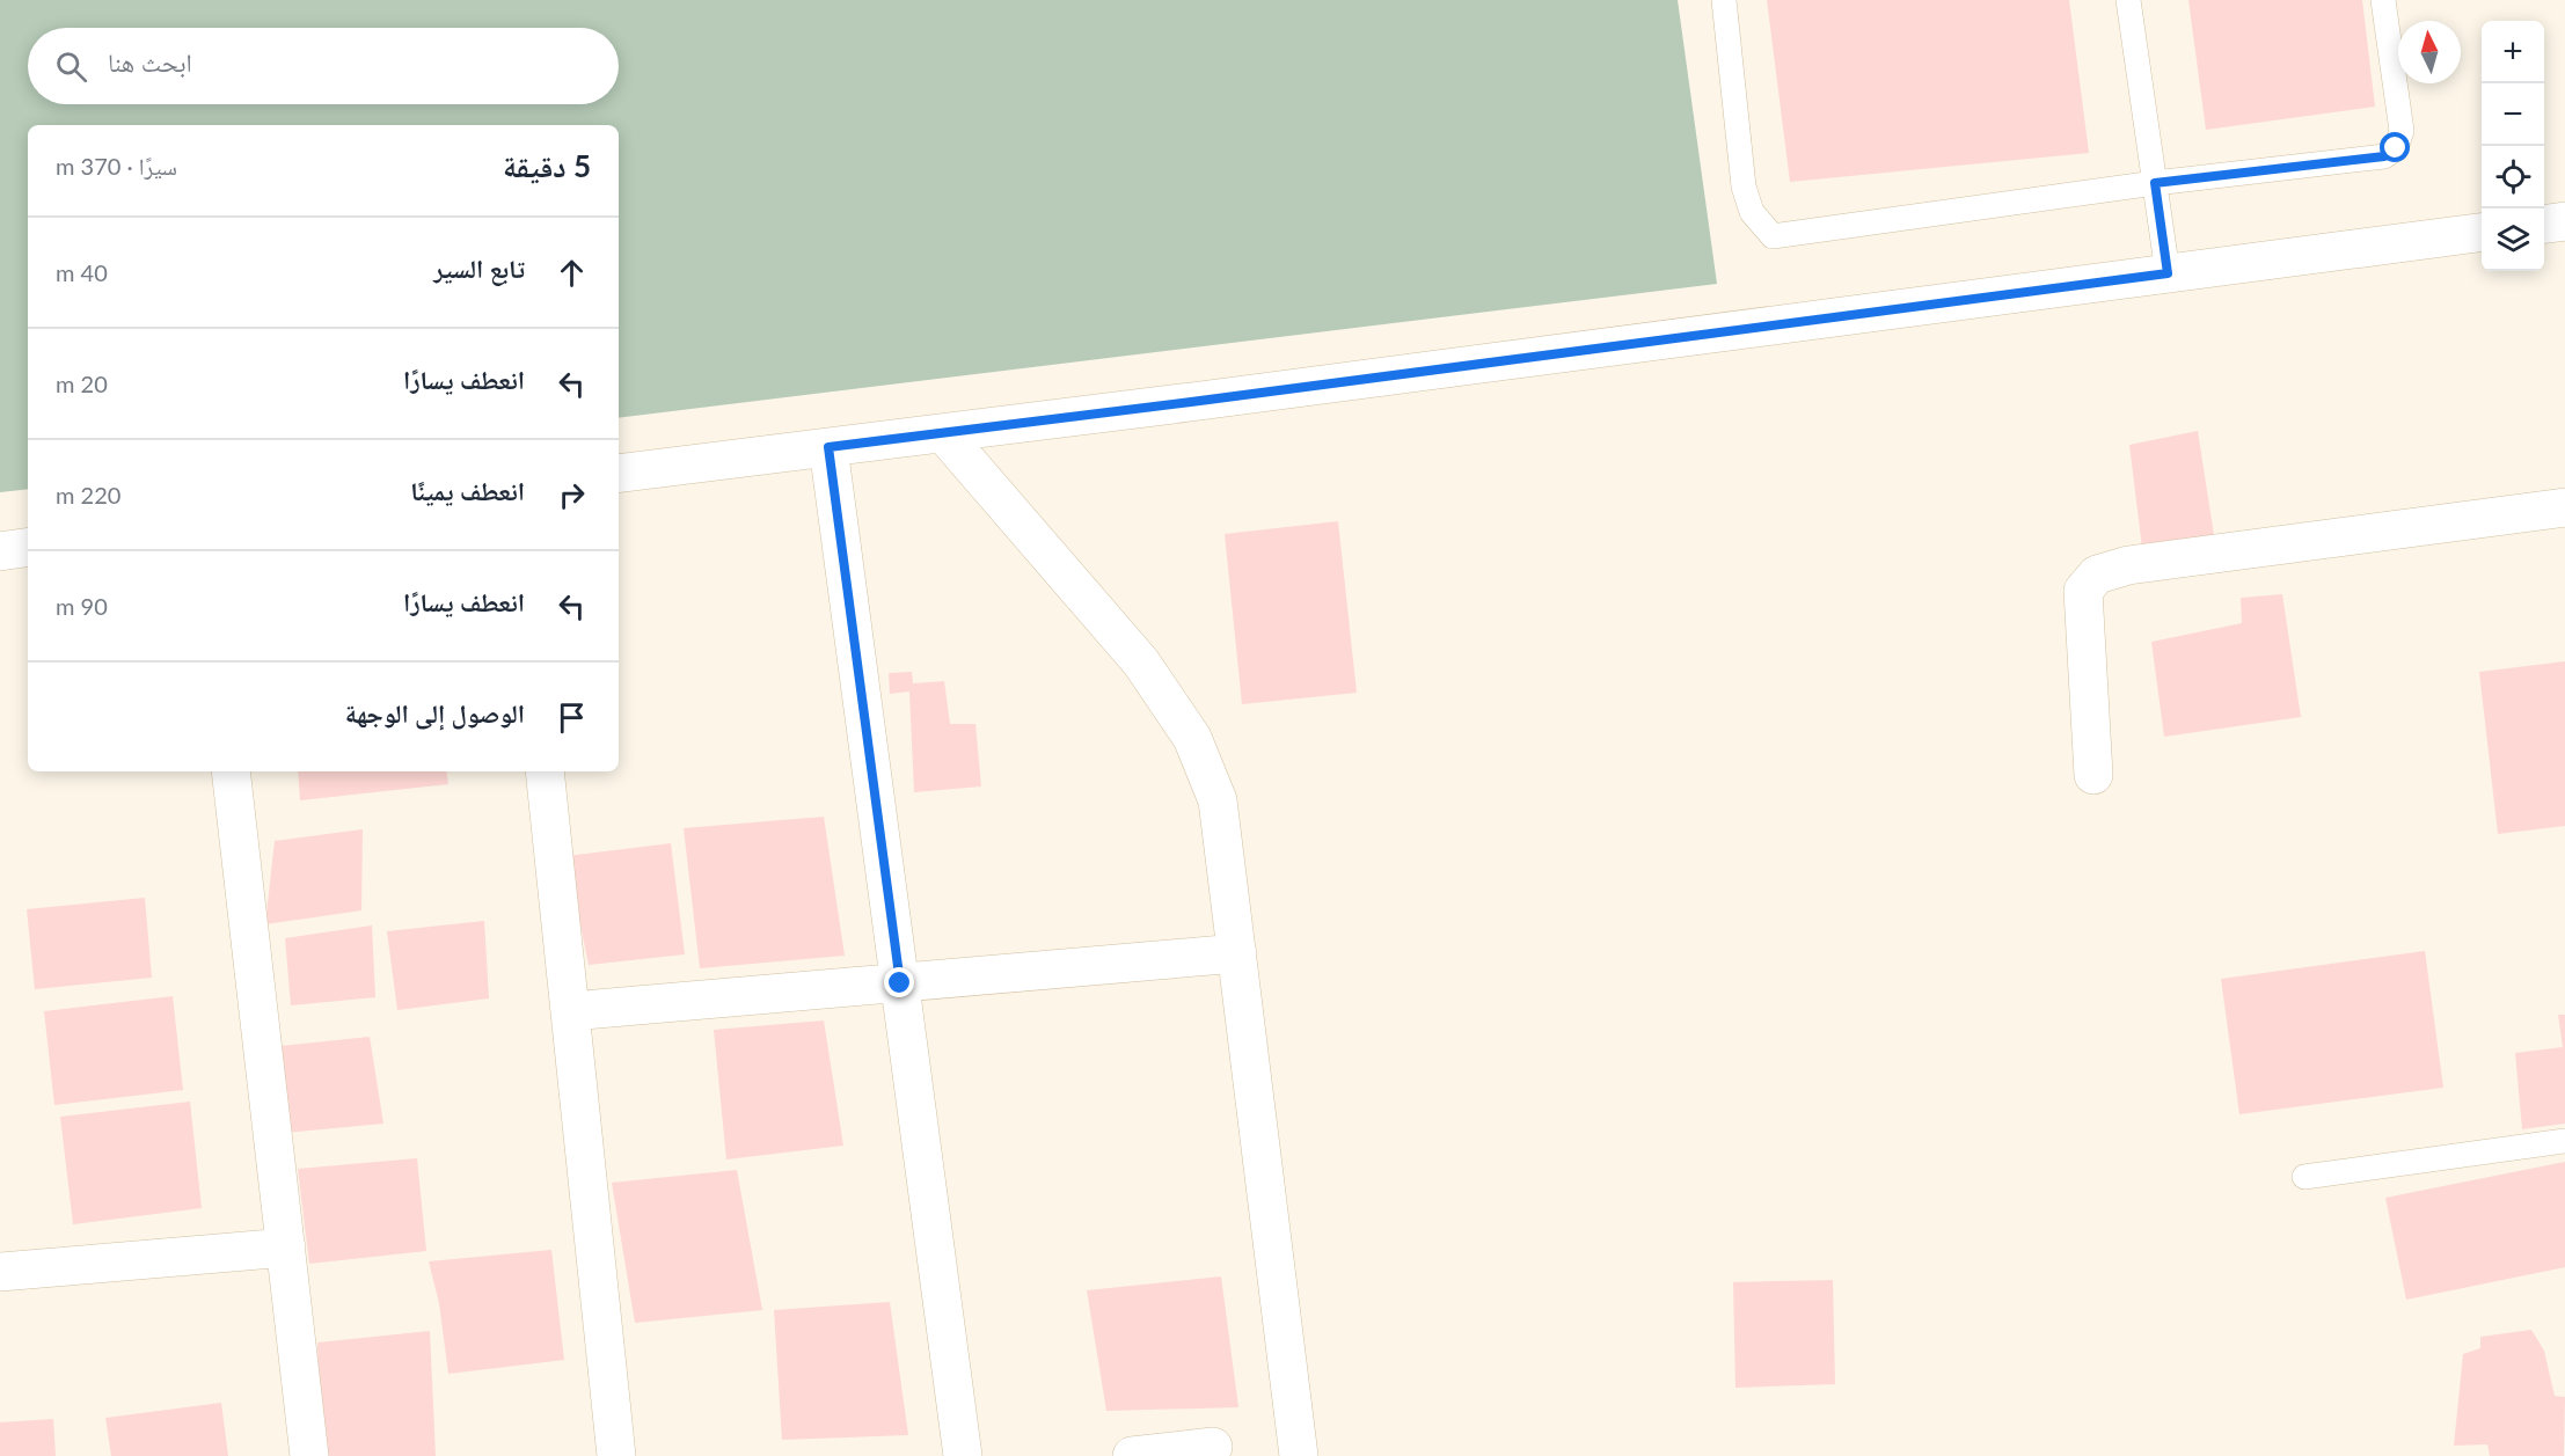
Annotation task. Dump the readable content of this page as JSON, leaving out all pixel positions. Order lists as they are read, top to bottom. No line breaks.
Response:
{"north":"top","page":{"map_buttons":["+","−"],"search":"ابحث هنا","heading":["5 دقيقة","سيرًا · 370 m"],"list":[["تابع السير","40 m"],["انعطف يسارًا","20 m"],["انعطف يمينًا","220 m"],["انعطف يسارًا","90 m"],"الوصول إلى الوجهة"]}}
